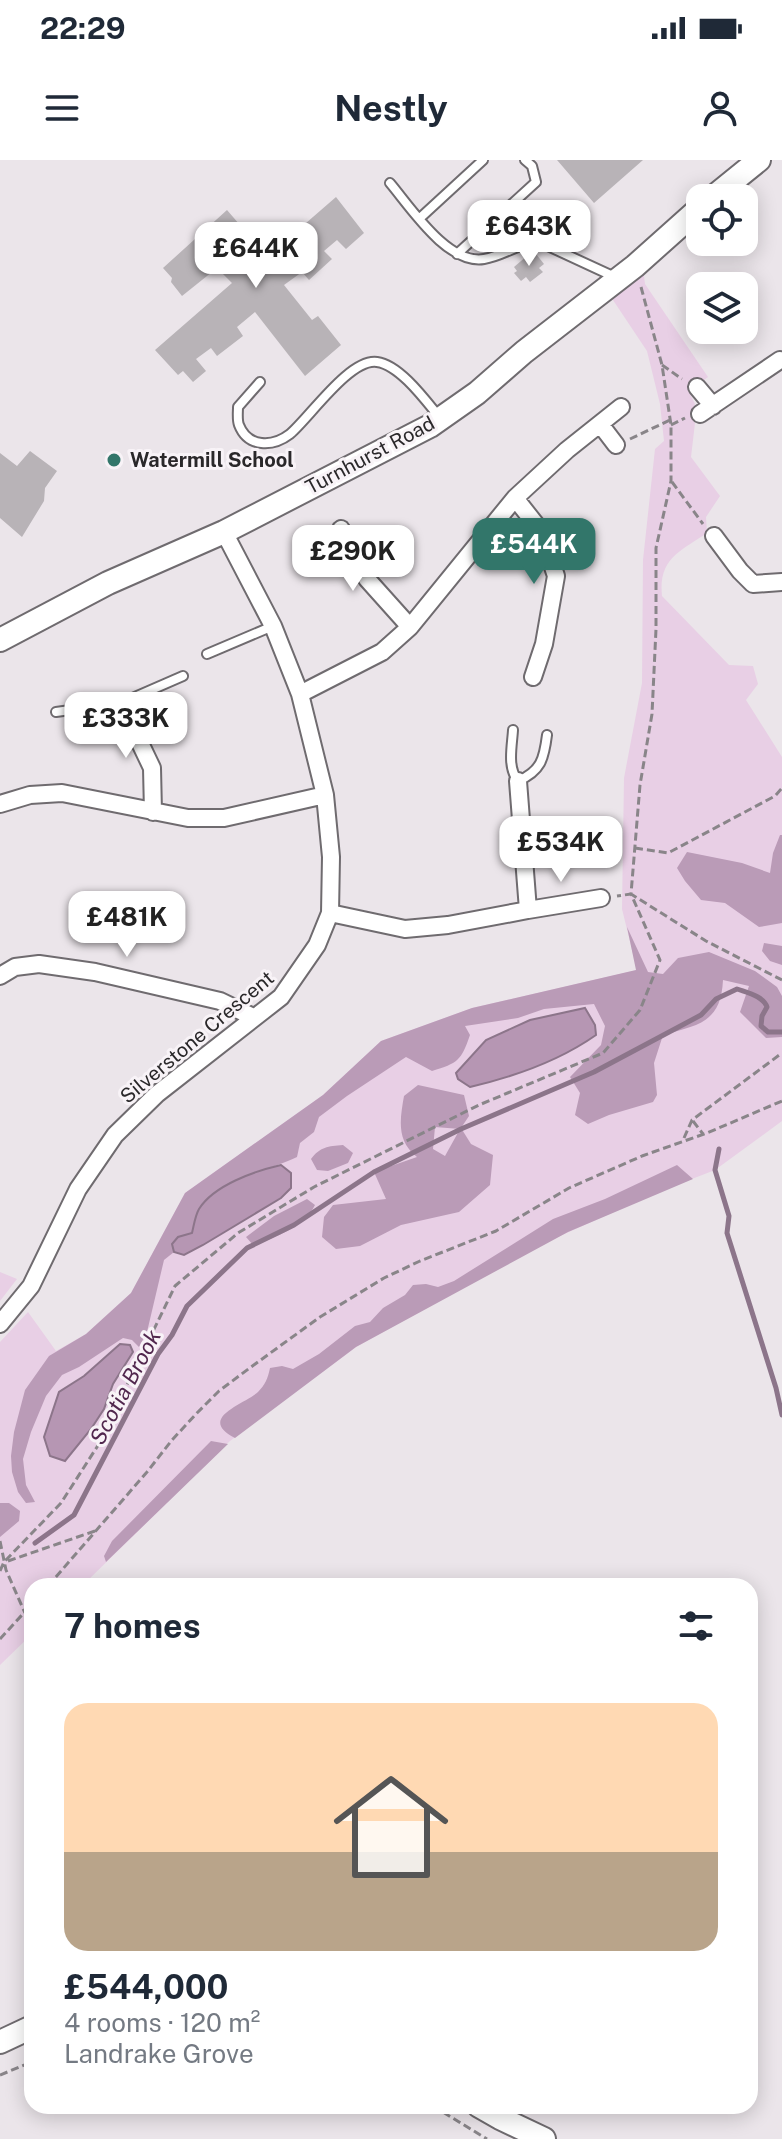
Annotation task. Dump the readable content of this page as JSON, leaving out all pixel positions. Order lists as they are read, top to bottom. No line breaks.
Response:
{"streets":{"street":["Turnhurst Road","Silverstone Crescent"]},"crossings":[["Turnhurst Road","Silverstone Crescent"]],"water":["Scotia Brook"],"places":["Watermill School"],"page":{"status":"22:29","header":"Nestly","price":["£643K","£644K","£544K","£290K","£333K","£534K","£481K"],"heading":"7 homes","list":[{"name":"£544,000","note":"4 rooms · 120 m² · Landrake Grove"}]}}
